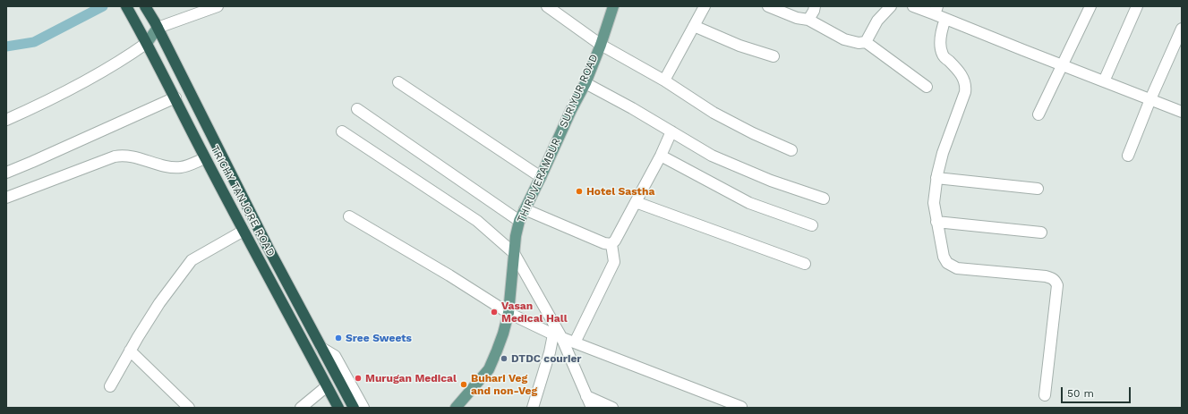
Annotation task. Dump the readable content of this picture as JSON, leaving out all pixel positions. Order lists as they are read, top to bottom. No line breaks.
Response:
{"streets":{"highway":["TRICHY TANJORE ROAD"],"main road":["THIRUVERAMBUR - SURIYUR ROAD"]},"places":["Hotel Sastha","Vasan Medical Hall","Sree Sweets","DTDC courier","Murugan Medical","Buhari Veg and non-Veg"],"scale_bar":"50 m"}
